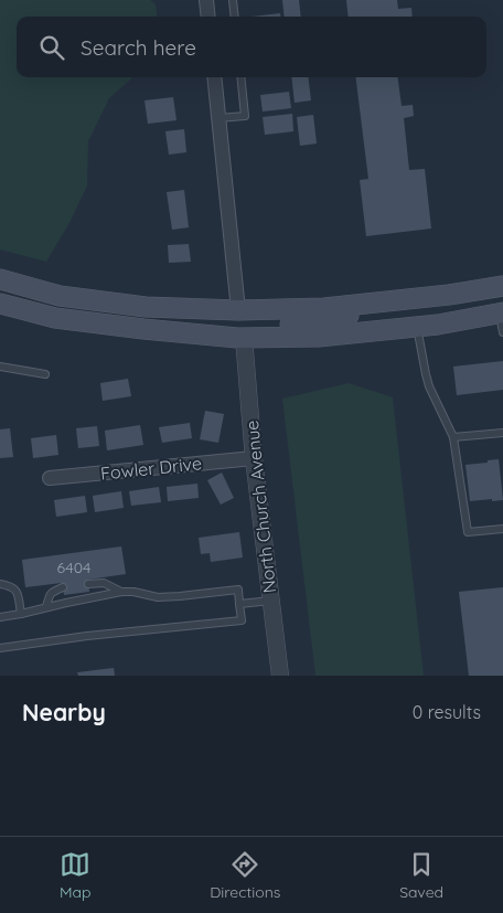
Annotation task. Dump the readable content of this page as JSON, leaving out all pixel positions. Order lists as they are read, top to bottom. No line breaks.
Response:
{"streets":{"street":["Fowler Drive","North Church Avenue"]},"crossings":[["Fowler Drive","North Church Avenue"]],"house_numbers":["6404"],"page":{"search":"Search here","heading":["Nearby","0 results"],"nav":["Map","Directions","Saved"]}}
